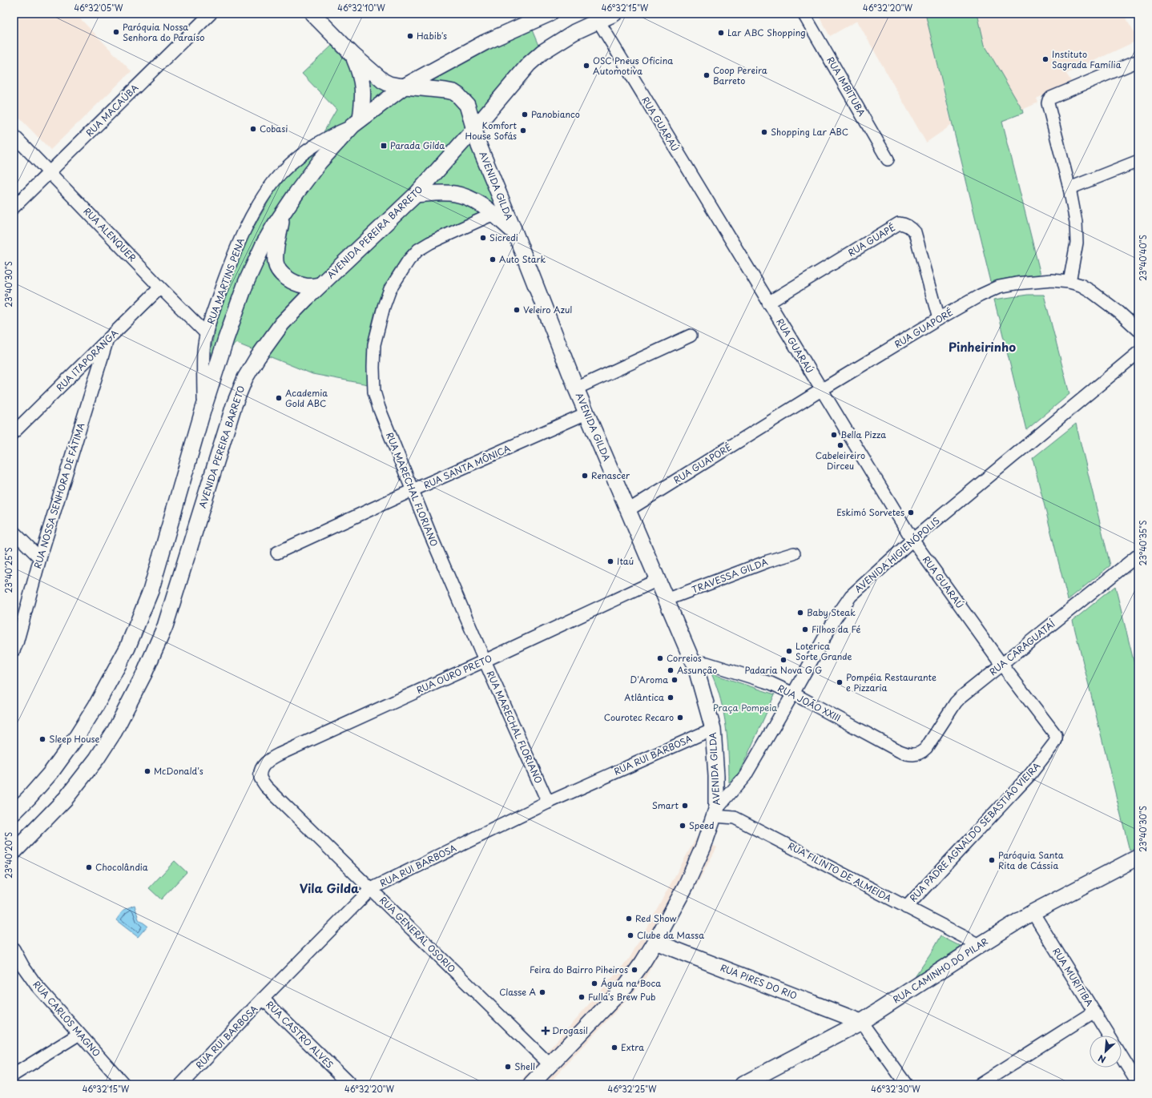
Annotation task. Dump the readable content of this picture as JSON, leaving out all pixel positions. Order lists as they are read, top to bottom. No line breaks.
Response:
{"streets":{"main road":["AVENIDA GILDA","AVENIDA PEREIRA BARRETO","AVENIDA HIGIENÓPOLIS","RUA CAMINHO DO PILAR","RUA PIRES DO RIO"],"street":["RUA IMBITUBA","RUA MACAÚBA","RUA GUARAÚ","RUA ALENQUER","RUA GUAPÉ","RUA MARTINS PENA","RUA GUAPORÉ","RUA ITAPORANGA","RUA SANTA MÔNICA","RUA MARECHAL FLORIANO","RUA NOSSA SENHORA DE FÁTIMA","TRAVESSA GILDA","RUA CARAGUATAÍ","RUA OURO PRETO","RUA JOÃO XXIII","RUA RUI BARBOSA","RUA PADRE AGNALDO SEBASTIÃO VIEIRA","RUA FILINTO DE ALMEIDA","RUA GENERAL OSORIO","RUA MURITIBA","RUA CARLOS MAGNO","RUA CASTRO ALVES"]},"crossings":[["RUA MACAÚBA","RUA ALENQUER"],["RUA GUARAÚ","AVENIDA PEREIRA BARRETO"],["RUA GUARAÚ","RUA GUAPÉ"],["RUA GUARAÚ","RUA GUAPORÉ"],["RUA GUARAÚ","AVENIDA HIGIENÓPOLIS"],["RUA GUARAÚ","RUA CARAGUATAÍ"],["RUA GUARAÚ","RUA PADRE AGNALDO SEBASTIÃO VIEIRA"],["AVENIDA GILDA","AVENIDA PEREIRA BARRETO"],["AVENIDA GILDA","RUA GUAPORÉ"],["AVENIDA GILDA","RUA SANTA MÔNICA"],["AVENIDA GILDA","AVENIDA HIGIENÓPOLIS"],["AVENIDA GILDA","TRAVESSA GILDA"],["AVENIDA GILDA","RUA OURO PRETO"],["AVENIDA GILDA","RUA JOÃO XXIII"],["AVENIDA GILDA","RUA RUI BARBOSA"],["AVENIDA GILDA","RUA FILINTO DE ALMEIDA"],["RUA ALENQUER","RUA MARTINS PENA"],["RUA ALENQUER","RUA ITAPORANGA"],["RUA GUAPÉ","RUA GUAPORÉ"],["RUA ITAPORANGA","RUA NOSSA SENHORA DE FÁTIMA"],["RUA SANTA MÔNICA","RUA MARECHAL FLORIANO"],["RUA MARECHAL FLORIANO","RUA OURO PRETO"],["RUA MARECHAL FLORIANO","RUA RUI BARBOSA"],["AVENIDA HIGIENÓPOLIS","RUA JOÃO XXIII"],["AVENIDA HIGIENÓPOLIS","RUA FILINTO DE ALMEIDA"],["AVENIDA HIGIENÓPOLIS","RUA GENERAL OSORIO"],["AVENIDA HIGIENÓPOLIS","RUA PIRES DO RIO"],["RUA CARAGUATAÍ","RUA JOÃO XXIII"],["RUA CARAGUATAÍ","RUA PADRE AGNALDO SEBASTIÃO VIEIRA"],["RUA OURO PRETO","RUA GENERAL OSORIO"],["RUA RUI BARBOSA","RUA GENERAL OSORIO"],["RUA RUI BARBOSA","RUA CASTRO ALVES"],["RUA PADRE AGNALDO SEBASTIÃO VIEIRA","RUA FILINTO DE ALMEIDA"],["RUA FILINTO DE ALMEIDA","RUA CAMINHO DO PILAR"],["RUA CAMINHO DO PILAR","RUA MURITIBA"],["RUA CAMINHO DO PILAR","RUA PIRES DO RIO"]],"districts":["Pinheirinho","Vila Gilda"],"parks":["Praça Pompeia"],"places":{"other":["Paróquia Nossa Senhora do Paraíso","Lar ABC Shopping","Habib's","Instituto Sagrada Família","OSC Pneus Oficina Automotiva","Coop Pereira Barreto","Panobianco","Cobasi","Komfort House Sofás","Shopping Lar ABC","Sicredi","Auto Stark","Veleiro Azul","Academia Gold ABC","Bella Pizza","Cabeleireiro Dirceu","Renascer","Eskimó Sorvetes","Itaú","Baby Steak","Filhos da Fé","Loterica Sorte Grande","Correios","Padaria Nova G G","Assunção","D'Aroma","Pompéia Restaurante e Pizzaria","Atlântica","Courotec Recaro","Sleep House","McDonald's","Smart","Speed","Paróquia Santa Rita de Cássia","Chocolândia","Red Show","Clube da Massa","Feira do Bairro Piheiros","Água na Boca","Classe A","Fulla's Brew Pub","Extra","Shell"],"transit":["Parada Gilda"],"health":["Drogasil"]},"north":"bottom left","coordinates":["46°32'05\"W","46°32'10\"W","46°32'15\"W","46°32'20\"W","23°40'40\"S","23°40'30\"S","23°40'35\"S","23°40'25\"S","23°40'20\"S","46°32'25\"W","46°32'30\"W"]}
